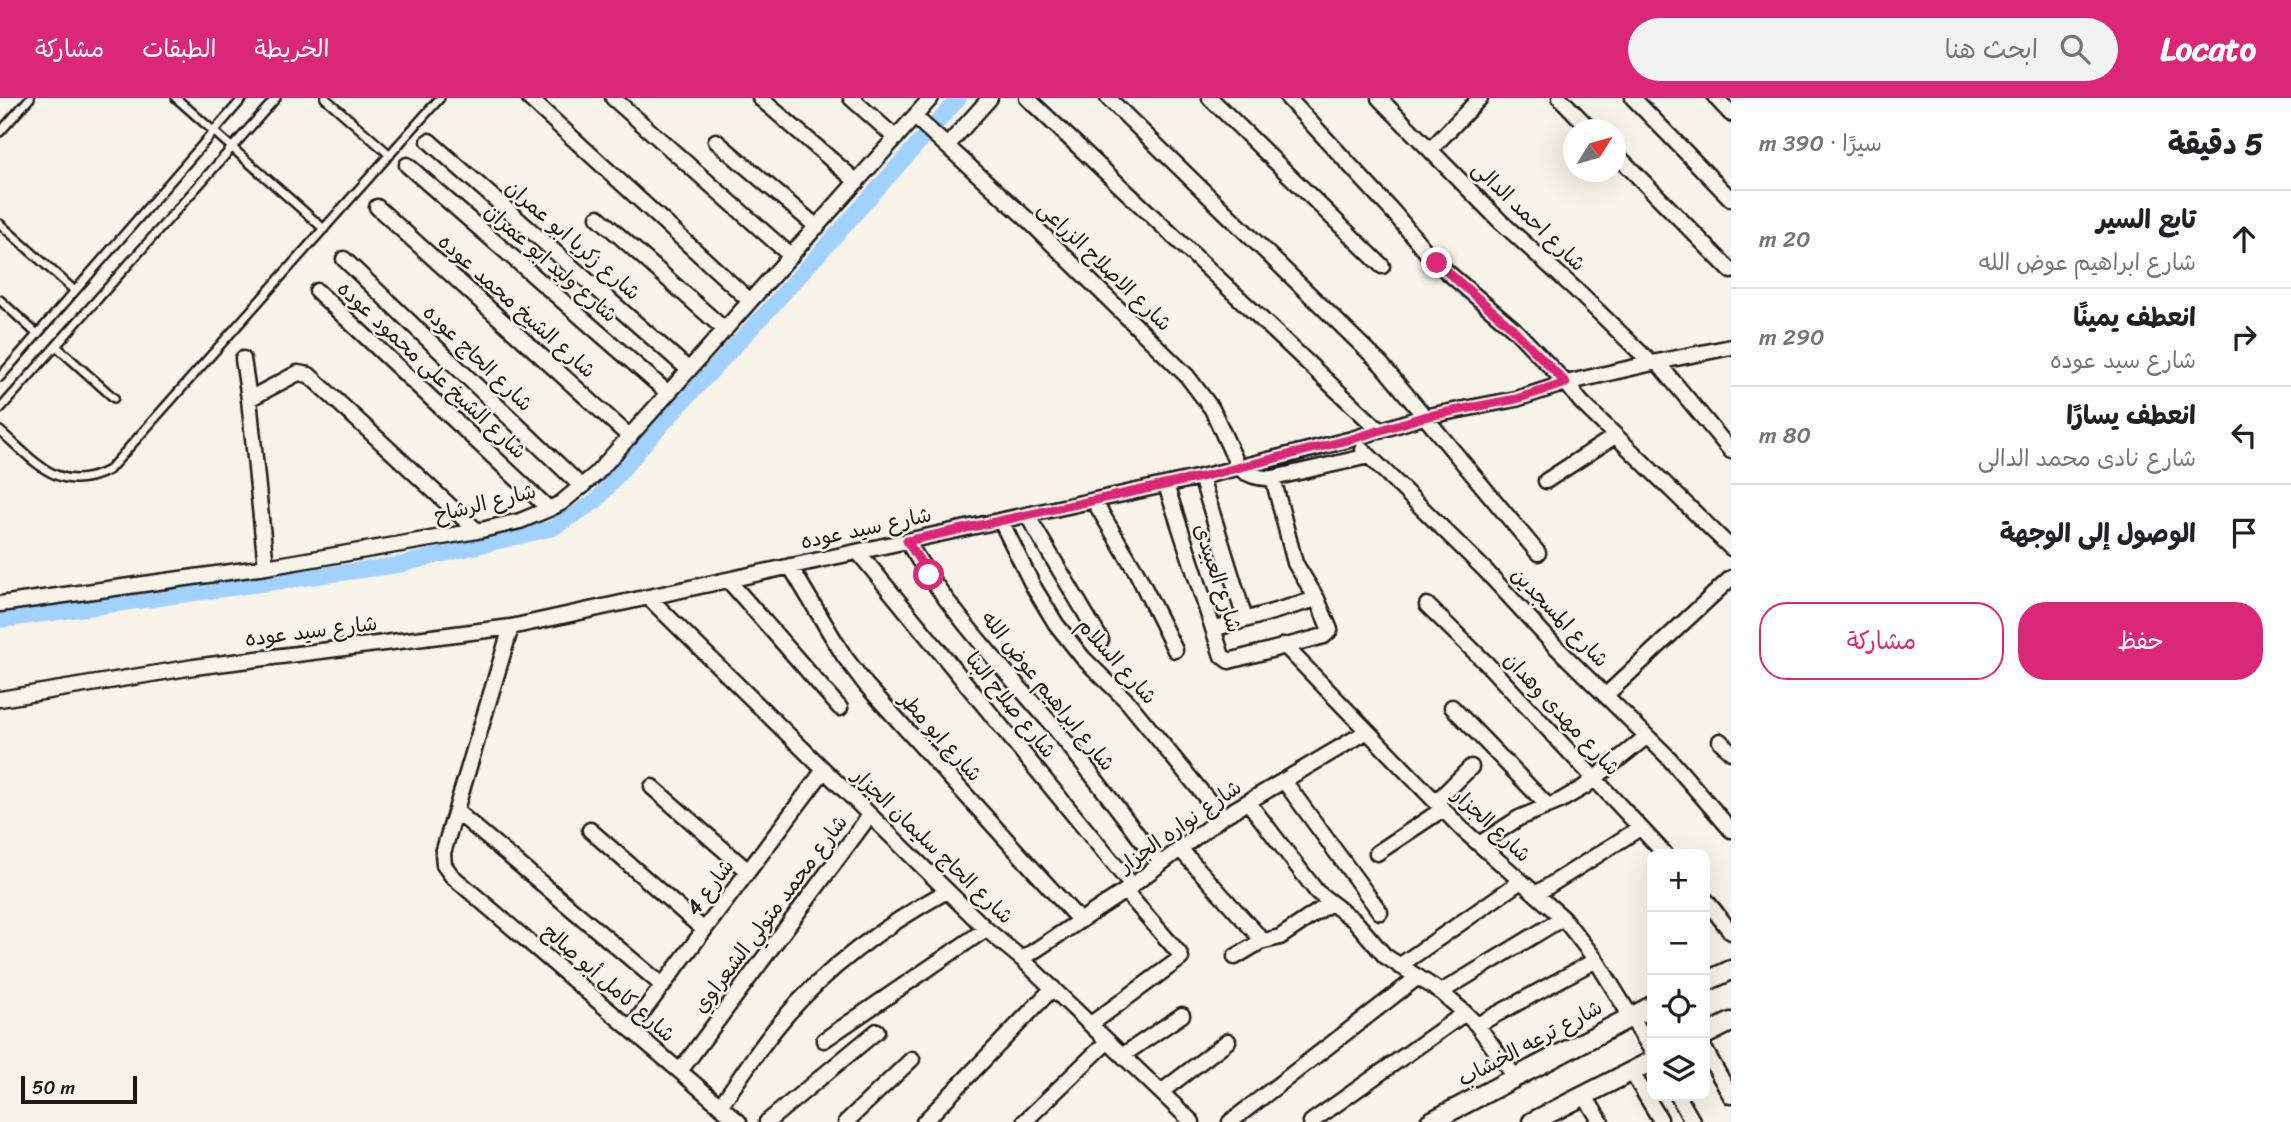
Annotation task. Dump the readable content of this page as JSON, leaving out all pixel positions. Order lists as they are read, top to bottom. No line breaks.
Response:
{"streets":{"street":["شارع احمد الدالى","شارع زكريا ابو عمران","شارع وليد ابو عمران","شارع الاصلاح الزراعى","شارع الشيخ محمد عوده","شارع الحاج عوده","شارع الشيخ على محمود عوده","شارع الرشاح","شارع سيد عوده","شارع العبيدى","شارع المسجدين","شارع السلام","شارع ابراهيم عوض الله","شارع صلاح البنا","شارع مهدى وهدان","شارع ابو مطر","شارع الجزار","شارع نواره الجزار","شارع الحاج سليمان الجزار","شارع 4","شارع محمد متولي الشعراوي","شارع كامل أبو صالح","شارع ترعه الخشاب"]},"crossings":[["شارع احمد الدالى","شارع سيد عوده"],["شارع زكريا ابو عمران","شارع الرشاح"],["شارع وليد ابو عمران","شارع الرشاح"],["شارع الاصلاح الزراعى","شارع الرشاح"],["شارع الاصلاح الزراعى","شارع سيد عوده"],["شارع الشيخ محمد عوده","شارع الرشاح"],["شارع الحاج عوده","شارع الرشاح"],["شارع الشيخ على محمود عوده","شارع الرشاح"],["شارع سيد عوده","شارع العبيدى"],["شارع سيد عوده","شارع المسجدين"],["شارع سيد عوده","شارع السلام"],["شارع سيد عوده","شارع ابراهيم عوض الله"],["شارع سيد عوده","شارع صلاح البنا"],["شارع سيد عوده","شارع ابو مطر"],["شارع سيد عوده","شارع الحاج سليمان الجزار"],["شارع العبيدى","شارع الجزار"],["شارع السلام","شارع نواره الجزار"],["شارع ابراهيم عوض الله","شارع نواره الجزار"],["شارع صلاح البنا","شارع نواره الجزار"],["شارع صلاح البنا","شارع الحاج سليمان الجزار"],["شارع ابو مطر","شارع نواره الجزار"],["شارع الجزار","شارع نواره الجزار"],["شارع الجزار","شارع ترعه الخشاب"],["شارع نواره الجزار","شارع الحاج سليمان الجزار"],["شارع الحاج سليمان الجزار","شارع 4"],["شارع الحاج سليمان الجزار","شارع محمد متولي الشعراوي"],["شارع 4","شارع كامل أبو صالح"],["شارع محمد متولي الشعراوي","شارع كامل أبو صالح"]],"scale_bar":"50 m","north":"top right","page":{"header":"Locato","search":"ابحث هنا","nav":["الخريطة","الطبقات","مشاركة"],"heading":["5 دقيقة","سيرًا · 390 m"],"list":[["تابع السير","شارع ابراهيم عوض الله","20 m"],["انعطف يمينًا","شارع سيد عوده","290 m"],["انعطف يسارًا","شارع نادى محمد الدالى","80 m"],"الوصول إلى الوجهة"],"buttons":["حفظ","مشاركة"],"map_buttons":["+","−"],"scale":"50 m"}}
